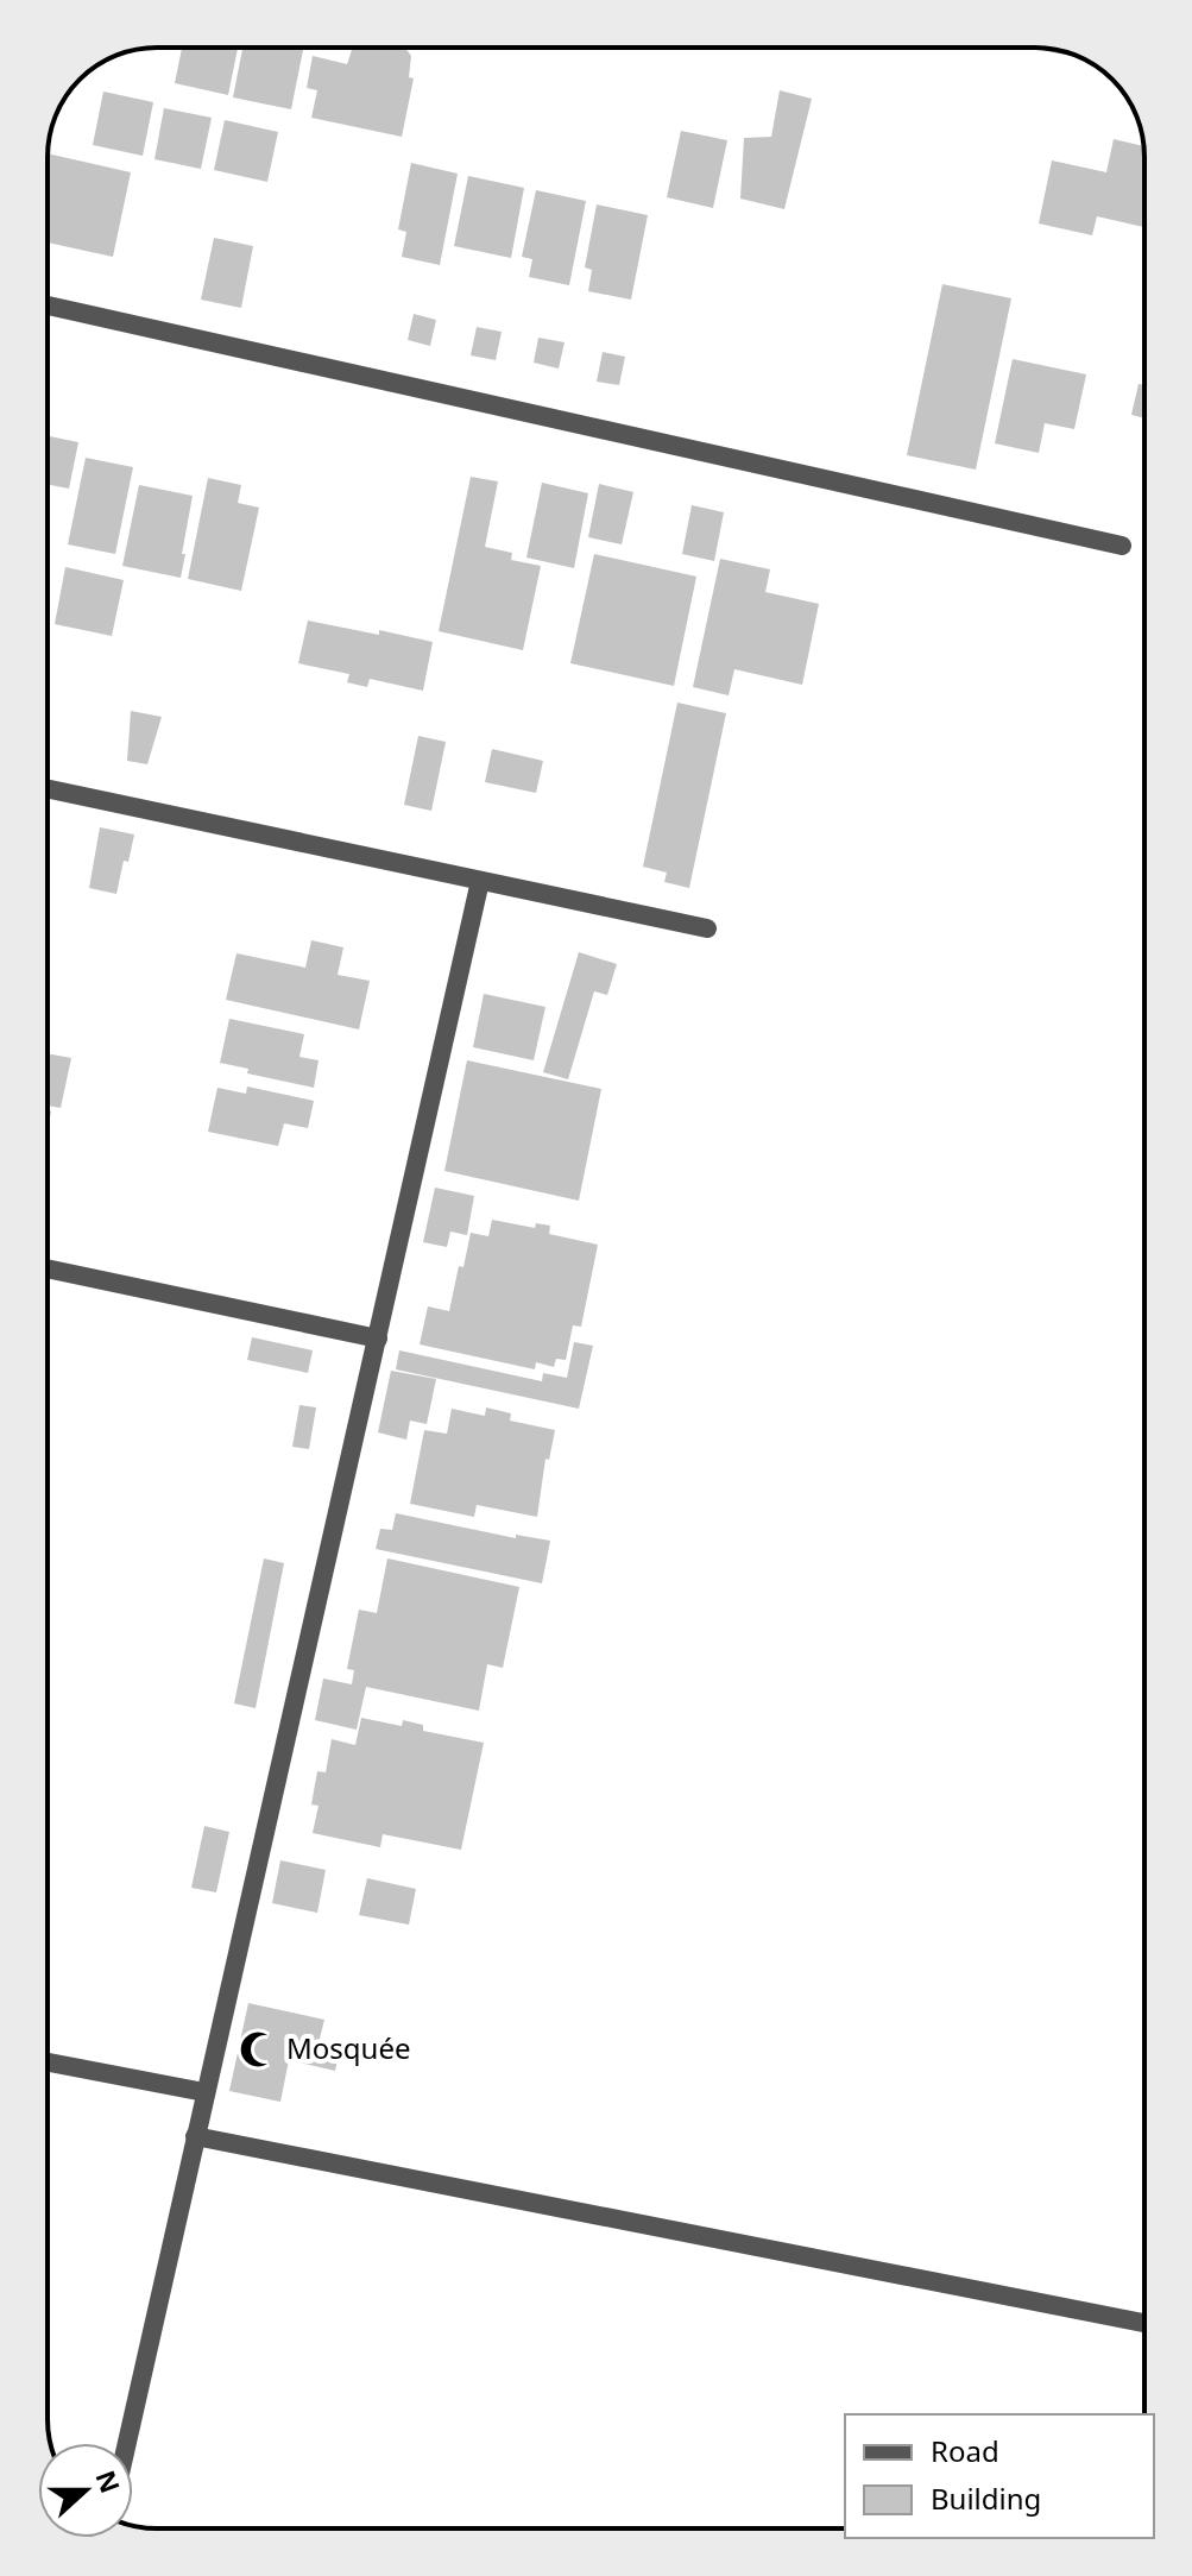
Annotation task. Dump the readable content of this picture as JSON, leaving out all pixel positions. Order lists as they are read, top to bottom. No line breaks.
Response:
{"places":{"mosque":["Mosquée"]},"legend":["Road","Building"],"north":"right"}
